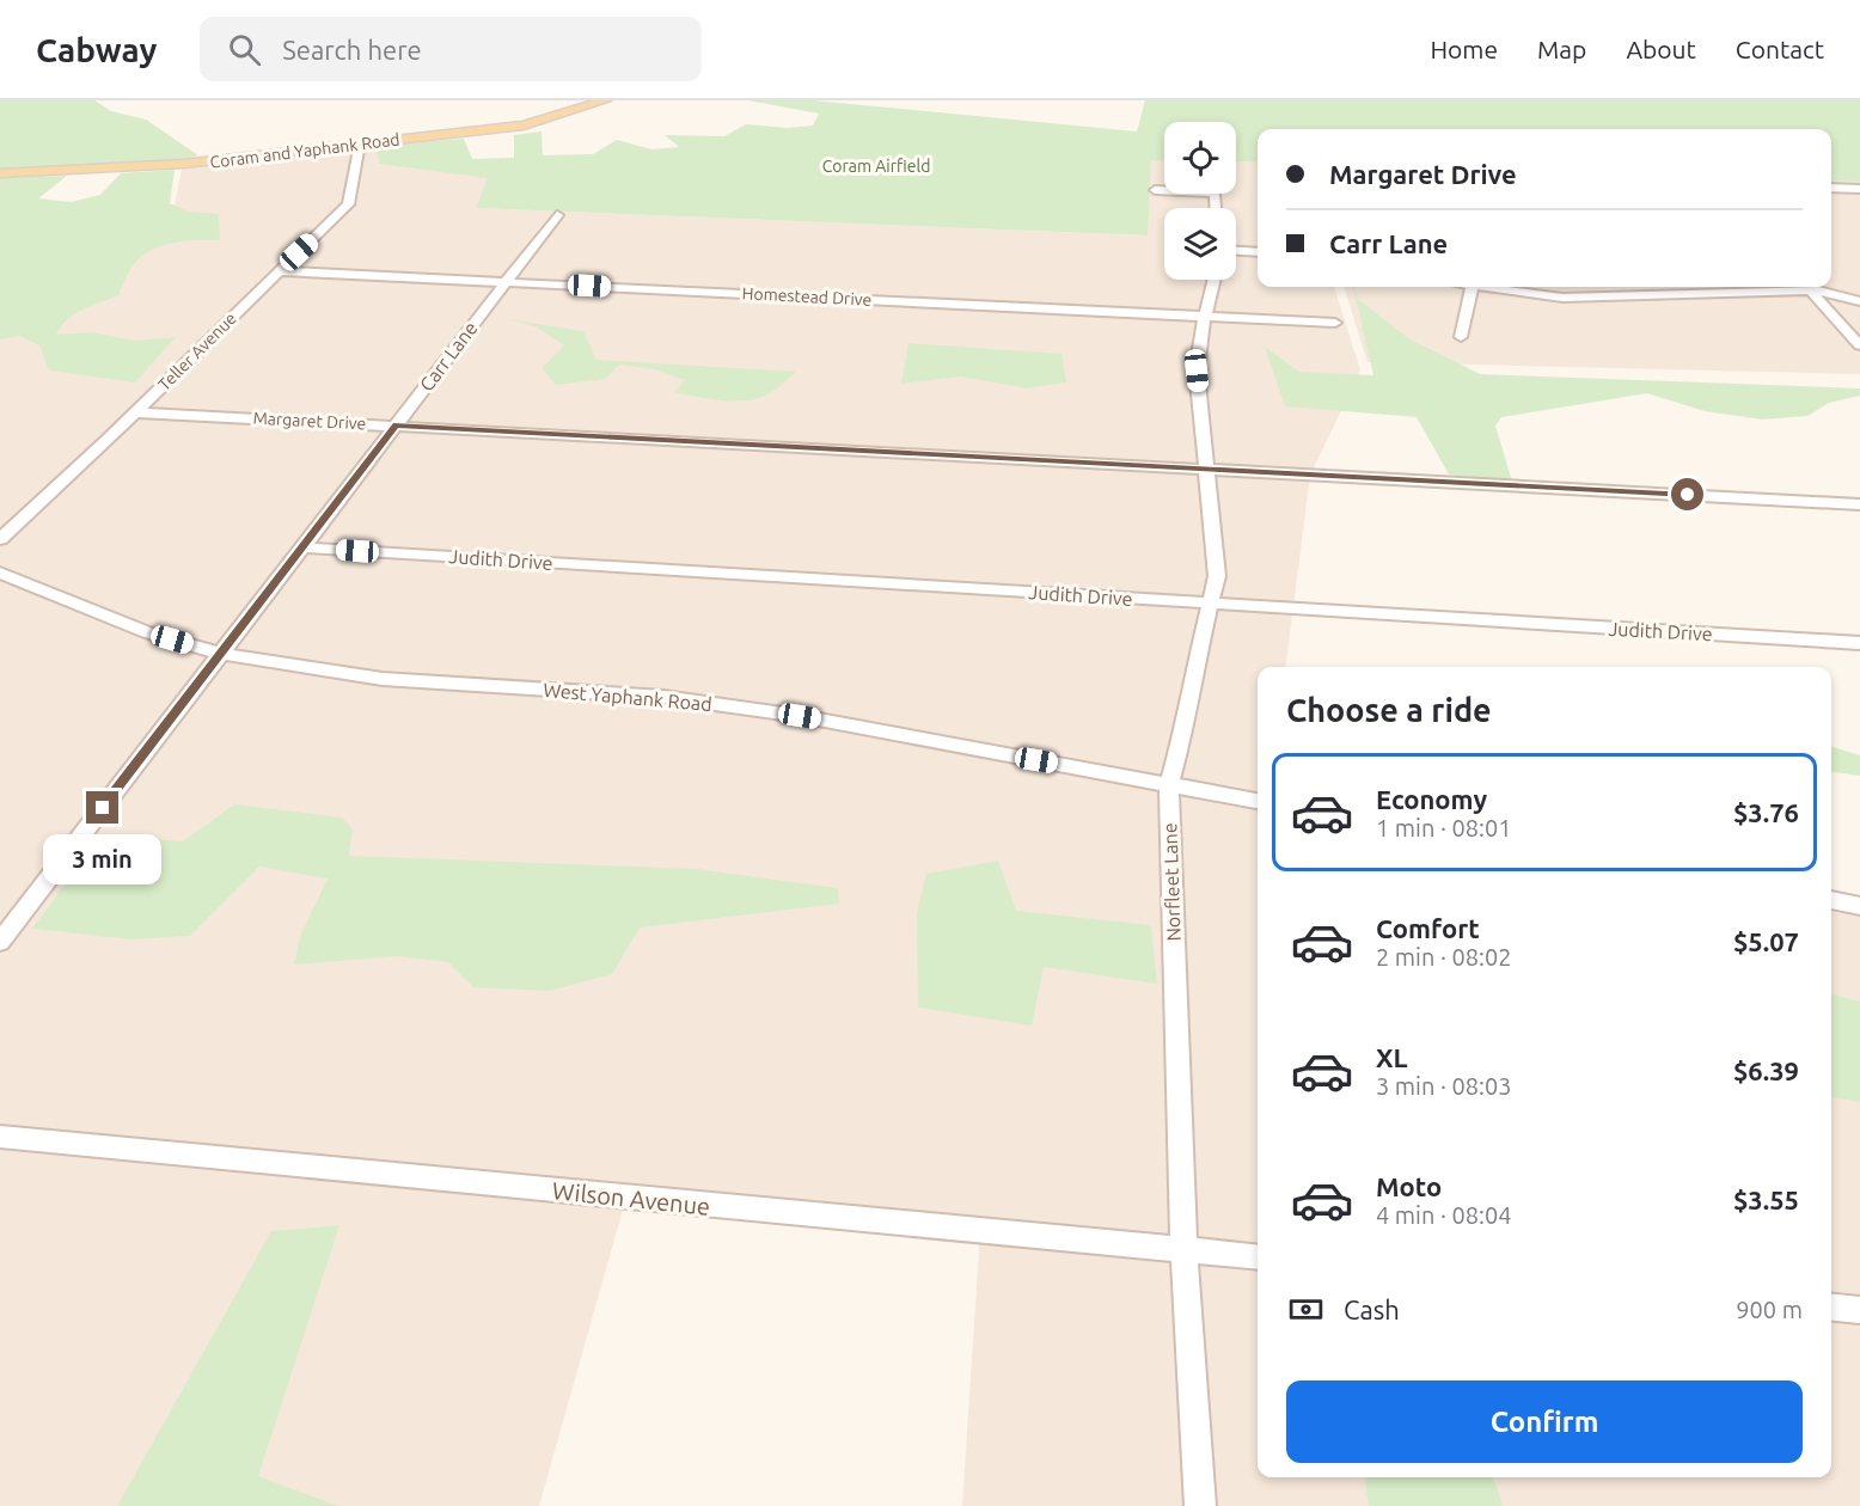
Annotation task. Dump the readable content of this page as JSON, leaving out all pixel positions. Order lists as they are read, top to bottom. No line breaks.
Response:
{"streets":{"main road":["Coram and Yaphank Road"],"street":["Homestead Drive","Teller Avenue","Carr Lane","Margaret Drive","Judith Drive","West Yaphank Road","Norfleet Lane","Wilson Avenue"]},"crossings":[["Coram and Yaphank Road","Teller Avenue"],["Homestead Drive","Teller Avenue"],["Homestead Drive","Carr Lane"],["Homestead Drive","Norfleet Lane"],["Teller Avenue","Margaret Drive"],["Carr Lane","Margaret Drive"],["Carr Lane","Judith Drive"],["Carr Lane","West Yaphank Road"],["Margaret Drive","Norfleet Lane"],["Judith Drive","Norfleet Lane"],["West Yaphank Road","Norfleet Lane"],["Norfleet Lane","Wilson Avenue"]],"parks":["Coram Airfield"],"page":{"header":"Cabway","search":"Search here","nav":["Home","Map","About","Contact"],"banner":["Margaret Drive","Carr Lane"],"heading":"Choose a ride","list":[{"name":"Economy","note":"1 min · 08:01","value":"$3.76"},{"name":"Comfort","note":"2 min · 08:02","value":"$5.07"},{"name":"XL","note":"3 min · 08:03","value":"$6.39"},{"name":"Moto","note":"4 min · 08:04","value":"$3.55"}],"bubble":"3 min","pay":["Cash","900 m"],"buttons":"Confirm"}}
